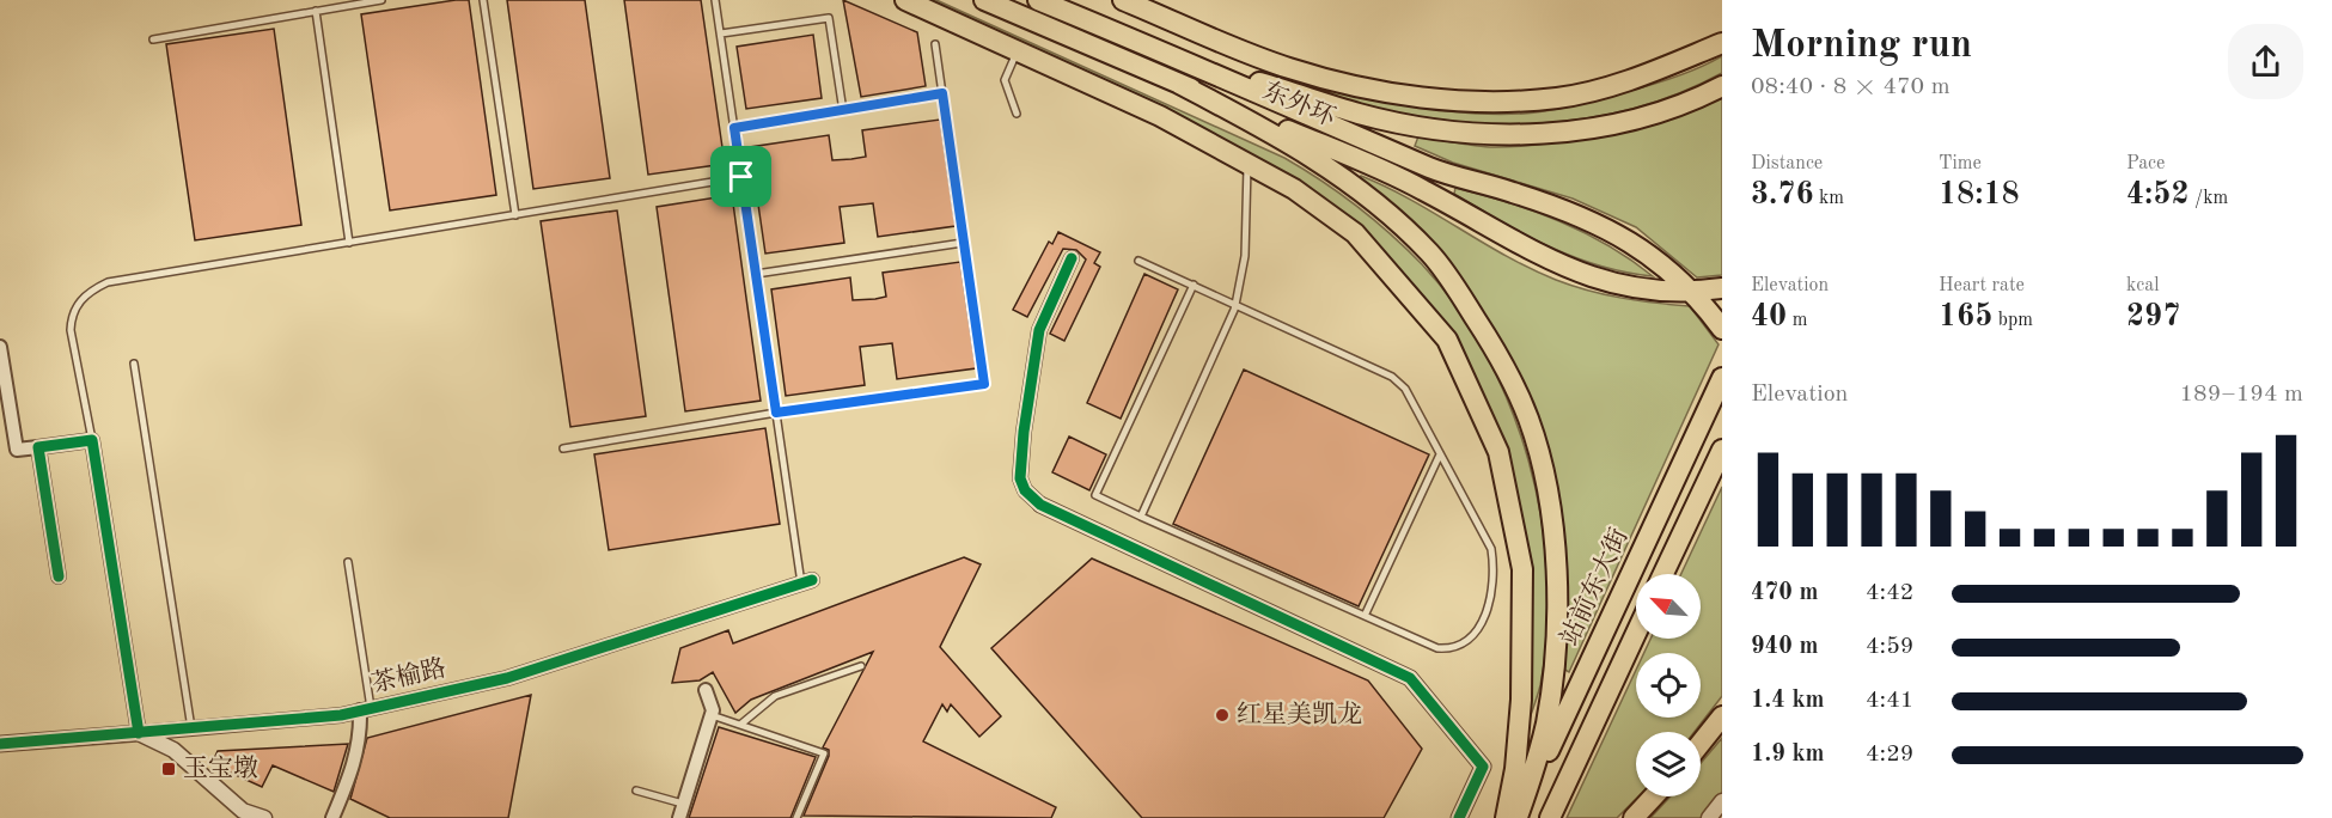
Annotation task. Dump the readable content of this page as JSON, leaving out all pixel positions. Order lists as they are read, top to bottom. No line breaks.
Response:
{"streets":{"main road":["东外环","站前东大街"],"street":["茶榆路"]},"places":{"other":["红星美凯龙"],"transit":["玉宝墩"]},"north":"top left","page":{"heading":["Morning run","08:40 · 8 × 470 m"],"stats":[["Distance","3.76 km"],["Time","18:18"],["Pace","4:52 /km"],["Elevation","40 m"],["Heart rate","165 bpm"],["kcal","297"]],"chart":["Elevation","189–194 m"],"list":[{"name":"470 m","note":"4:42"},{"name":"940 m","note":"4:59"},{"name":"1.4 km","note":"4:41"},{"name":"1.9 km","note":"4:29"}]}}
